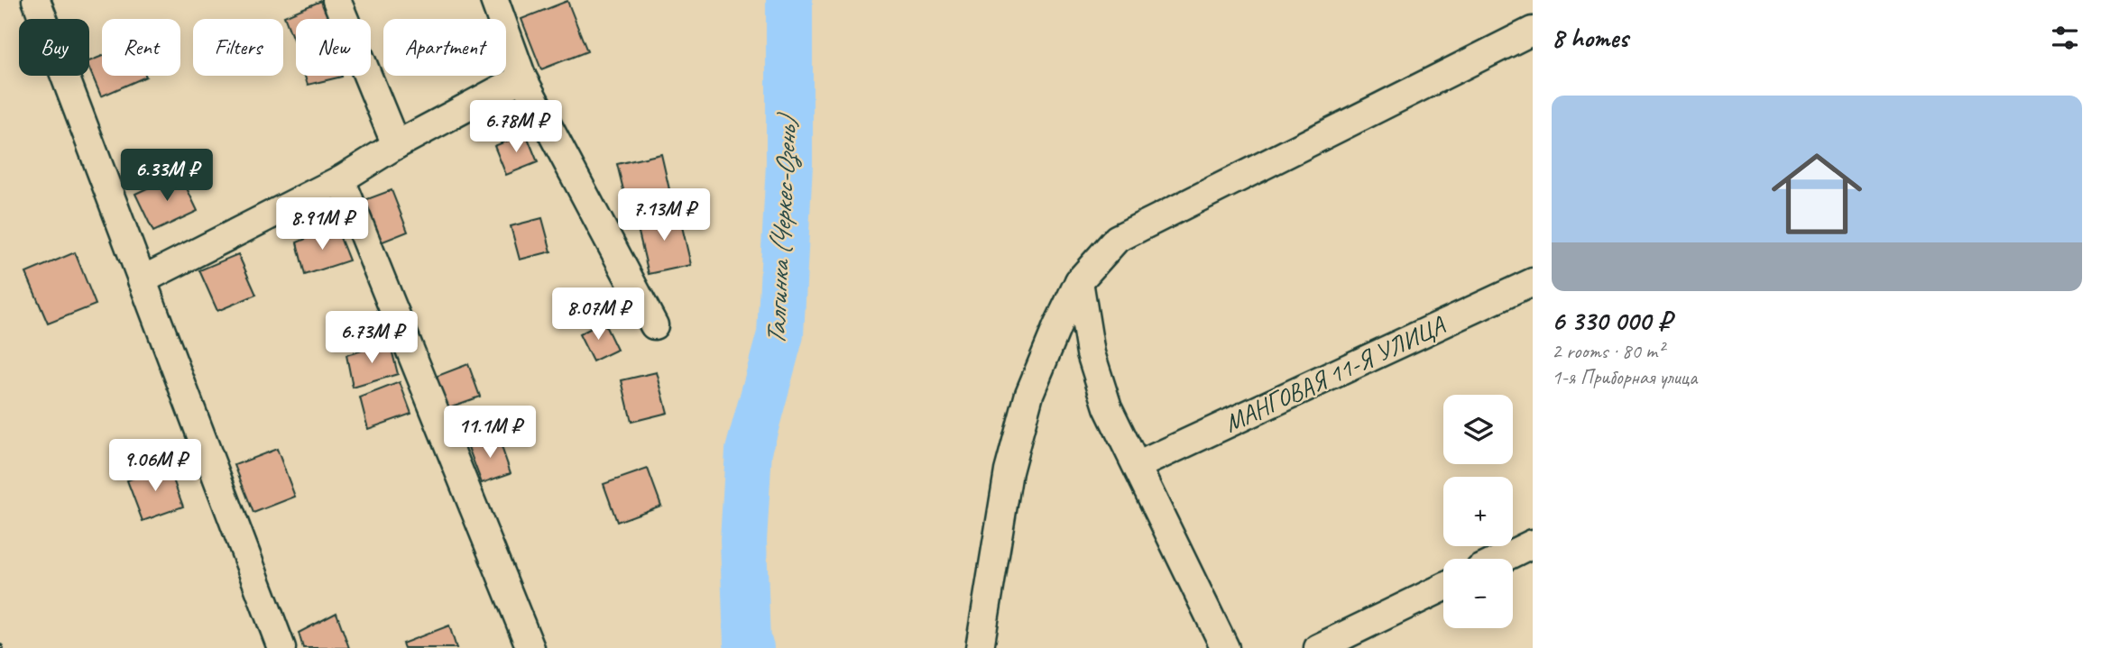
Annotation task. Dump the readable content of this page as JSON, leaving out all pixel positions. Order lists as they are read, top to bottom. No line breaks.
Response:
{"streets":{"street":["МАНГОВАЯ 11-Я УЛИЦА"]},"water":["Талгинка (Черкес-Озень)"],"page":{"heading":"8 homes","chip":["Buy","Rent","Filters","New","Apartment"],"list":[{"name":"6 330 000 ₽","note":"2 rooms · 80 m² · 1-я Приборная улица"}],"price":["6.78M ₽","6.33M ₽","7.13M ₽","8.91M ₽","8.07M ₽","6.73M ₽","11.1M ₽","9.06M ₽"],"map_buttons":["+","−"]}}
